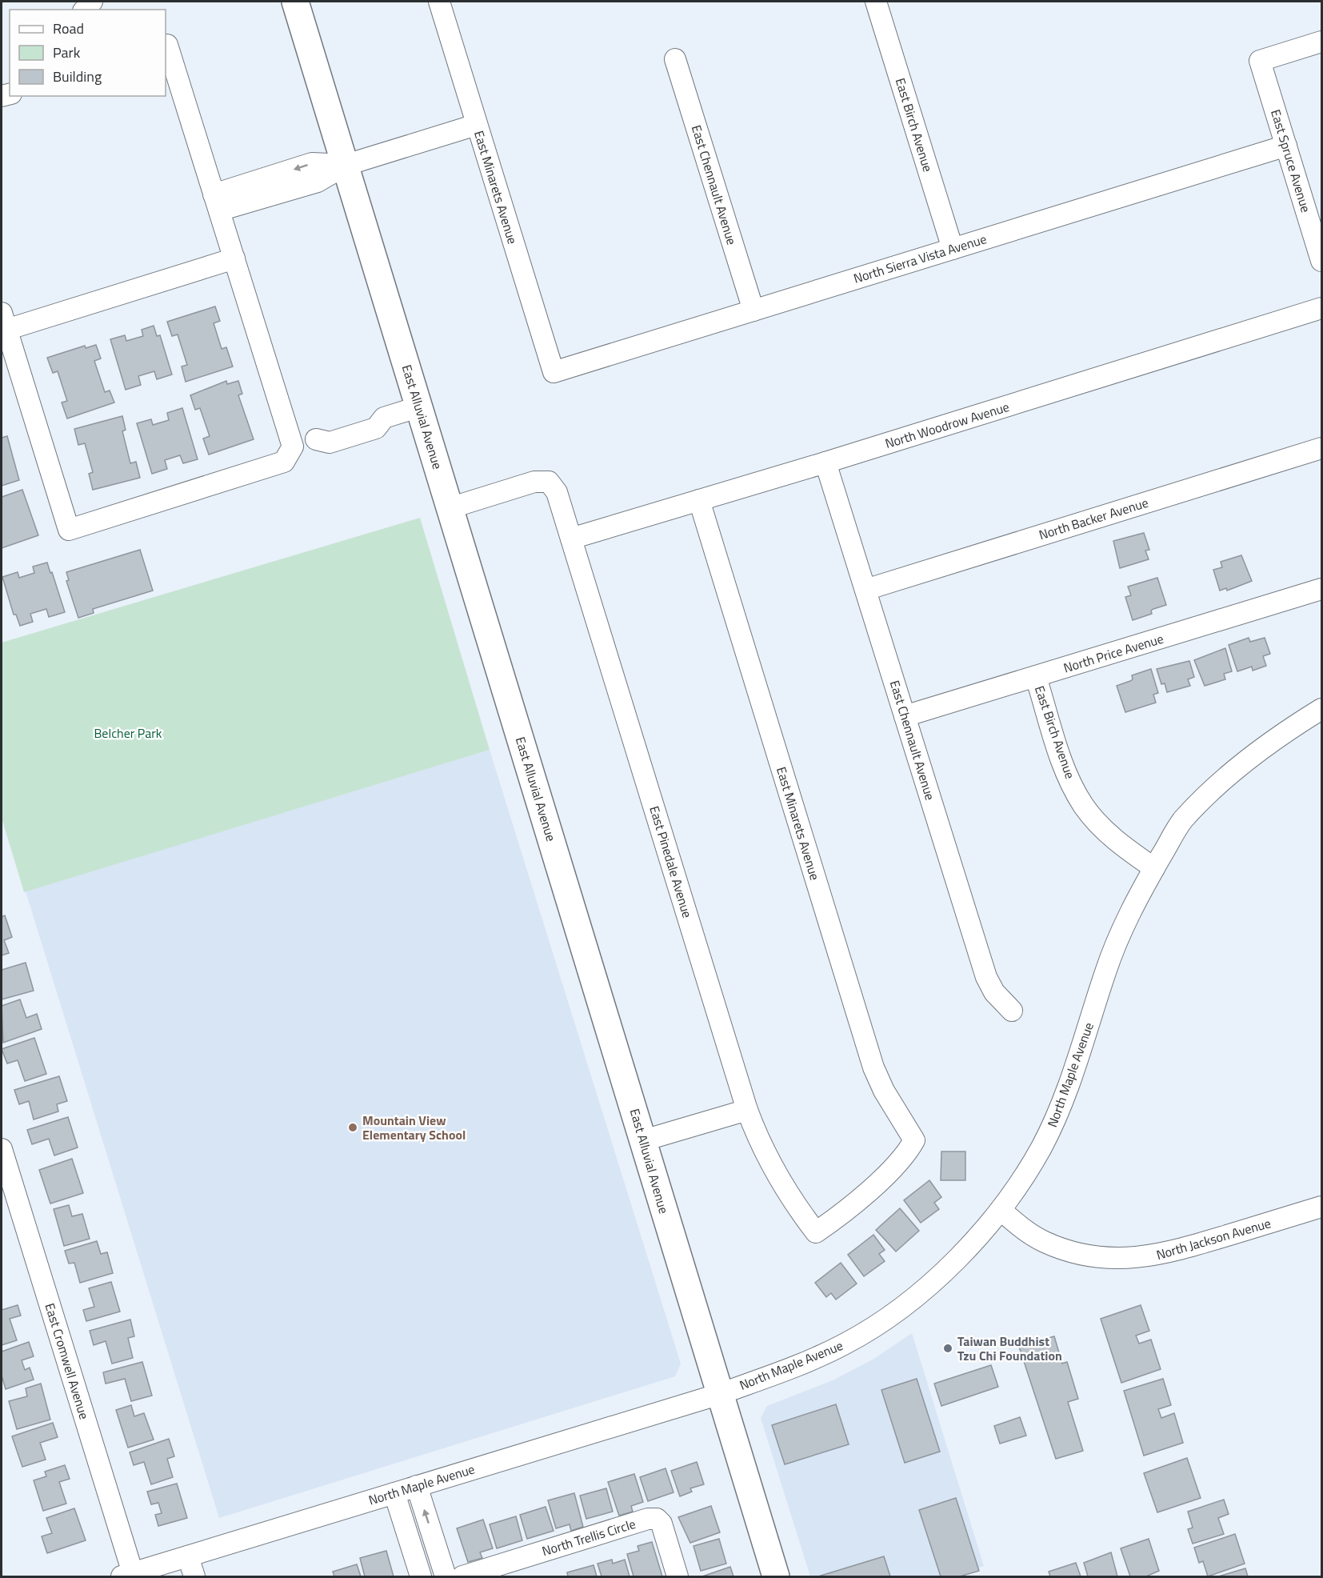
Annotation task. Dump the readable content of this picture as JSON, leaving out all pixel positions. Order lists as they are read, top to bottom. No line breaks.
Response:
{"streets":{"main road":["East Alluvial Avenue"],"street":["East Birch Avenue","East Spruce Avenue","East Chennault Avenue","East Minarets Avenue","North Sierra Vista Avenue","North Woodrow Avenue","North Backer Avenue","North Price Avenue","East Pinedale Avenue","North Maple Avenue","North Jackson Avenue","East Cromwell Avenue","North Trellis Circle"]},"crossings":[["East Birch Avenue","North Sierra Vista Avenue"],["East Birch Avenue","North Price Avenue"],["East Birch Avenue","North Maple Avenue"],["East Spruce Avenue","North Sierra Vista Avenue"],["East Chennault Avenue","North Sierra Vista Avenue"],["East Chennault Avenue","North Woodrow Avenue"],["East Chennault Avenue","North Backer Avenue"],["East Chennault Avenue","North Price Avenue"],["East Minarets Avenue","North Sierra Vista Avenue"],["East Minarets Avenue","North Woodrow Avenue"],["East Minarets Avenue","East Pinedale Avenue"],["East Alluvial Avenue","East Pinedale Avenue"],["East Alluvial Avenue","North Maple Avenue"],["North Woodrow Avenue","East Pinedale Avenue"],["North Maple Avenue","North Jackson Avenue"],["North Maple Avenue","East Cromwell Avenue"]],"parks":["Belcher Park"],"places":["Mountain View Elementary School","Taiwan Buddhist Tzu Chi Foundation"],"legend":["Road","Park","Building"]}
